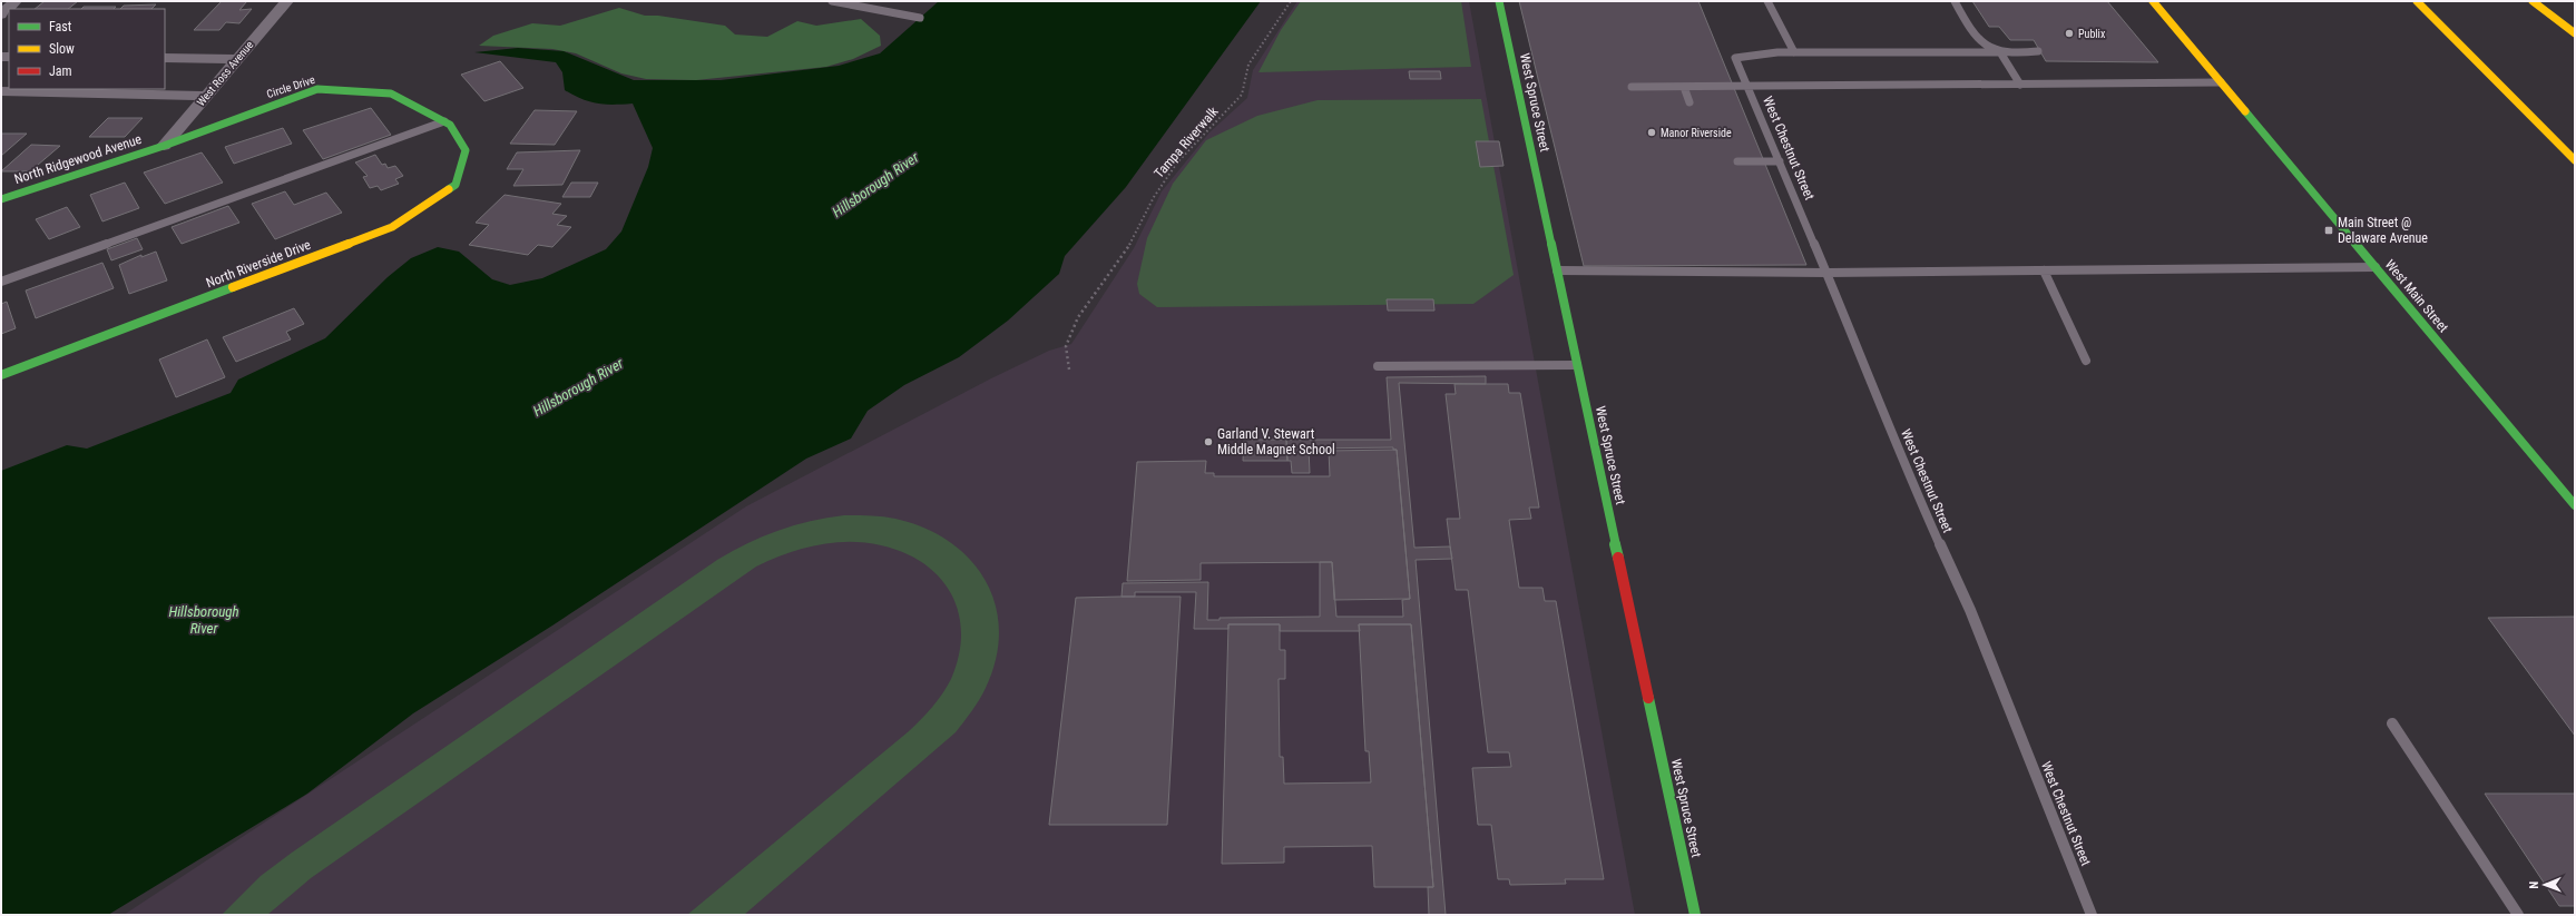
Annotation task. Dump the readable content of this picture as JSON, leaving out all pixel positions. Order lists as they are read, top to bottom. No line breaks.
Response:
{"streets":{"main road":["Circle Drive","West Spruce Street","North Ridgewood Avenue","North Riverside Drive","West Main Street"],"street":["West Ross Avenue"],"lane":["West Chestnut Street"],"path":["Tampa Riverwalk"]},"crossings":[["West Ross Avenue","Circle Drive"],["West Ross Avenue","North Ridgewood Avenue"],["Circle Drive","North Ridgewood Avenue"],["Circle Drive","North Riverside Drive"]],"water":["Hillsborough River"],"places":{"other":["Publix","Manor Riverside","Garland V. Stewart Middle Magnet School"],"transit":["Main Street @ Delaware Avenue"]},"legend":["Fast","Slow","Jam"],"north":"left"}
